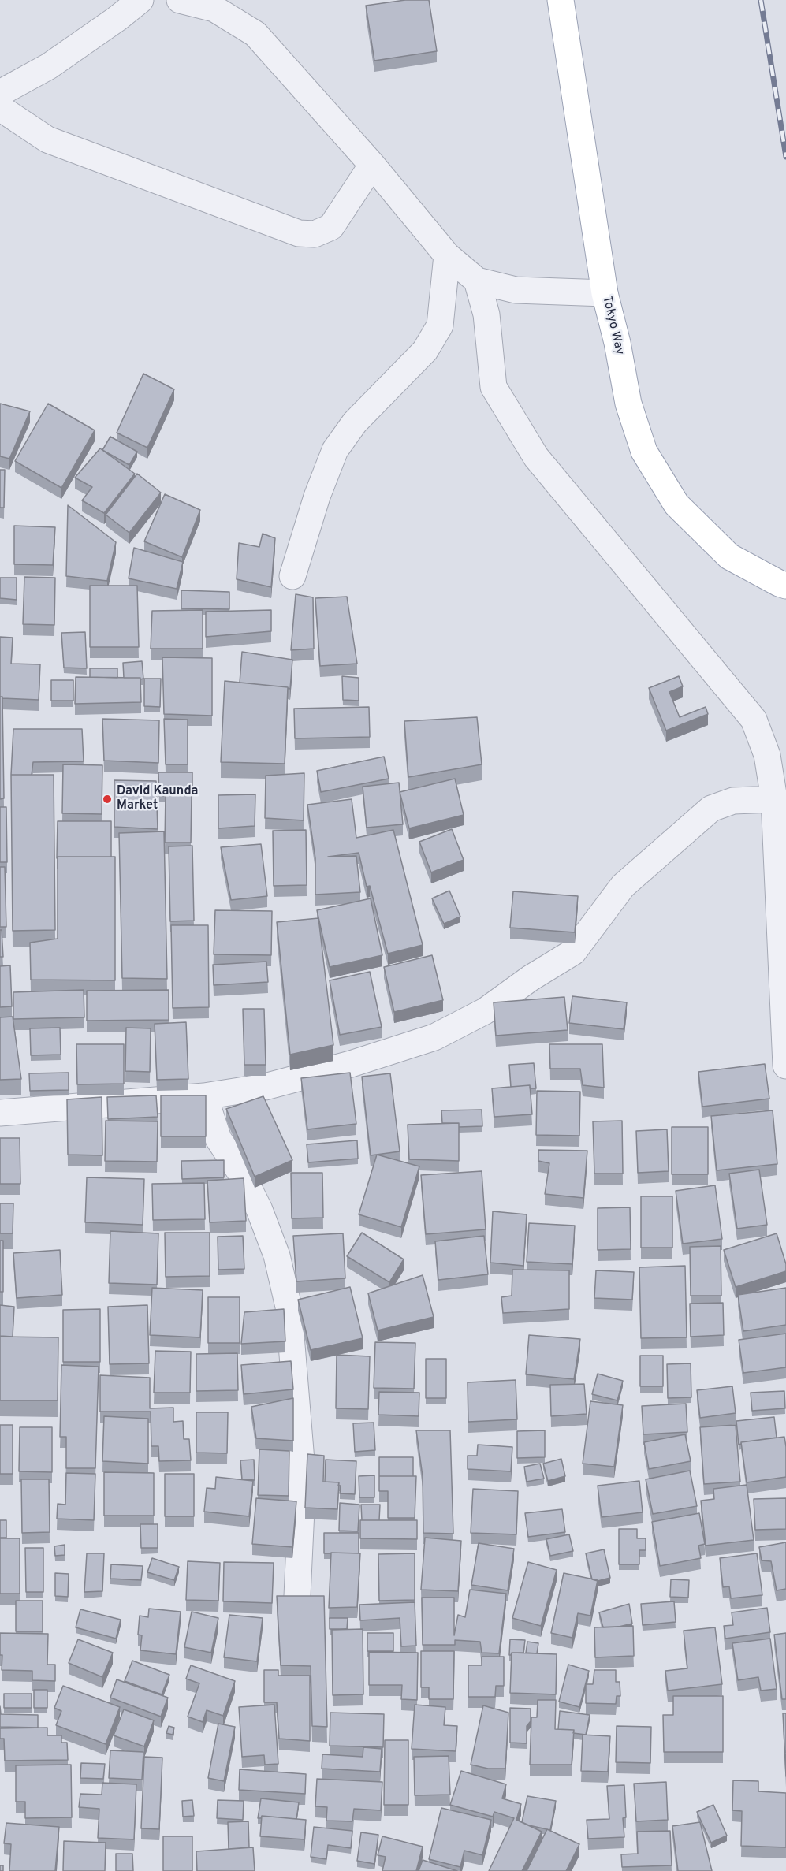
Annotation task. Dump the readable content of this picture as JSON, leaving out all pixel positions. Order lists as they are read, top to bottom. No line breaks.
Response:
{"streets":{"main road":["Tokyo Way"]},"places":["David Kaunda Market"]}
